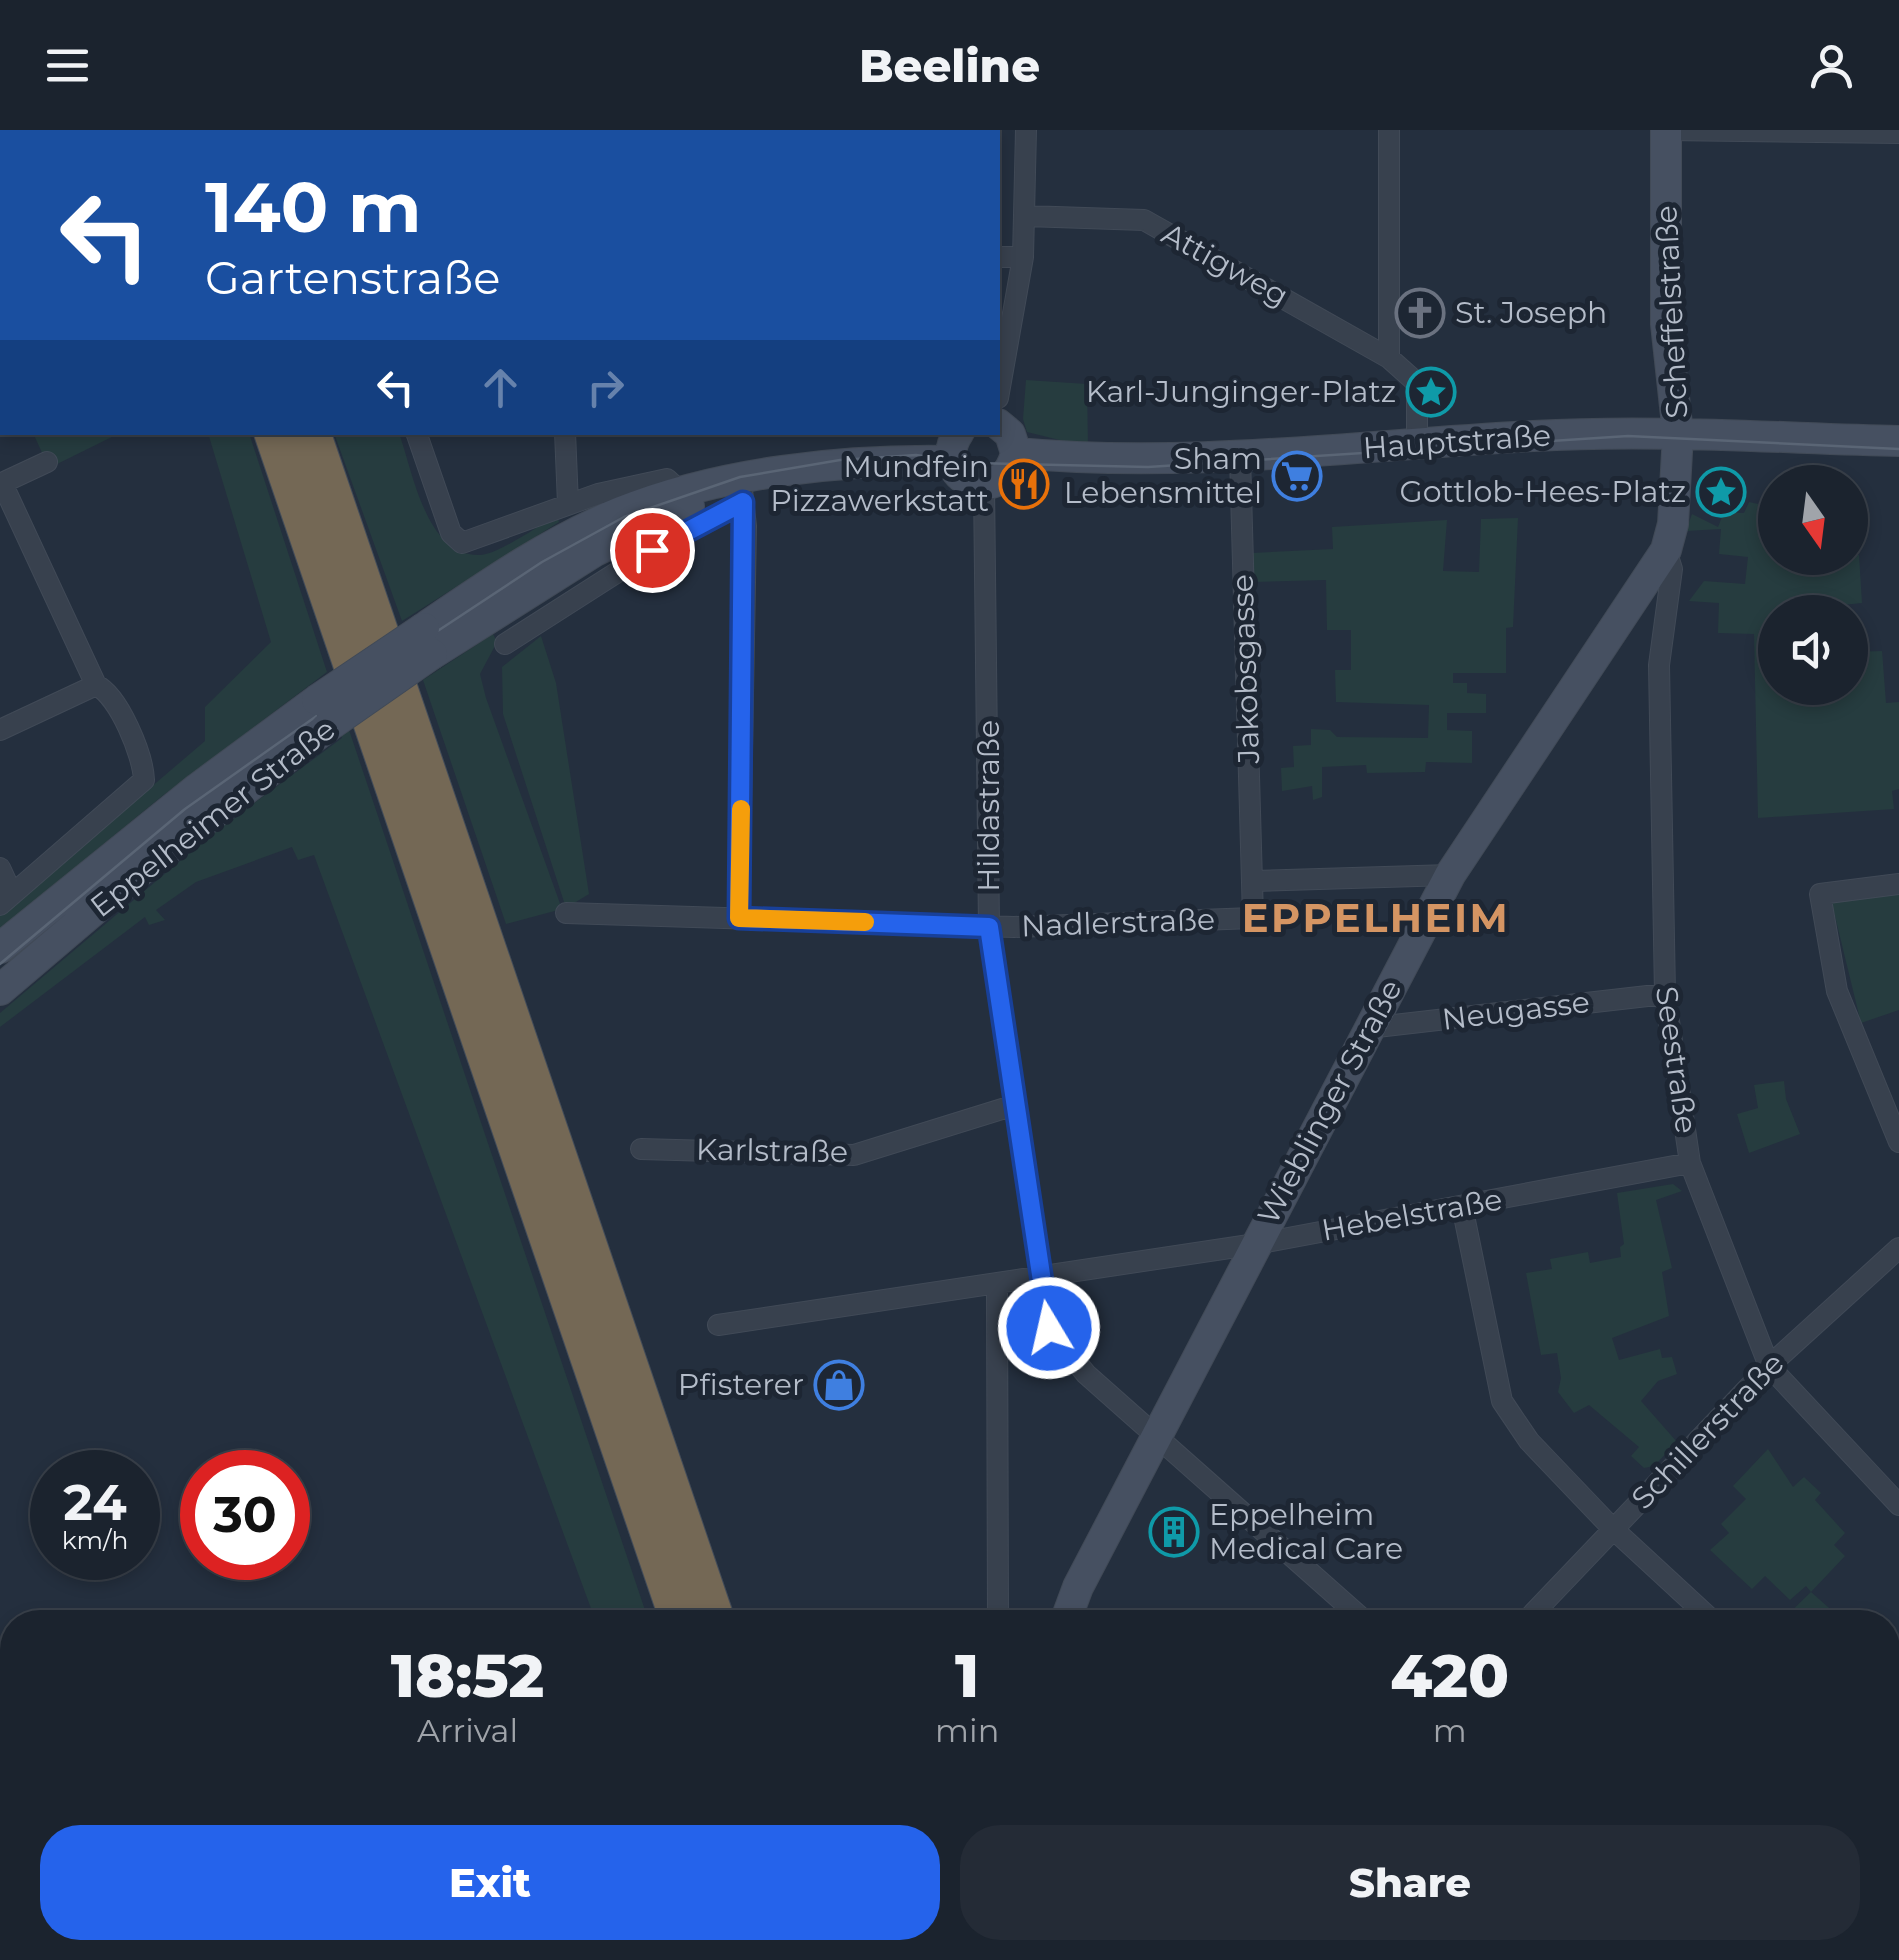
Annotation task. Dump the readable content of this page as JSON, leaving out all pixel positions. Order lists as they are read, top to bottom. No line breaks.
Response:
{"streets":{"street":["Attigweg","Scheffelstraße","Hauptstraße","Jakobsgasse","Hildastraße","Eppelheimer Straße","Nadlerstraße","Neugasse","Seestraße","Wieblinger Straße","Karlstraße","Hebelstraße","Schillerstraße"]},"crossings":[["Attigweg","Hauptstraße"],["Scheffelstraße","Hauptstraße"],["Scheffelstraße","Wieblinger Straße"],["Hauptstraße","Jakobsgasse"],["Hauptstraße","Wieblinger Straße"],["Jakobsgasse","Nadlerstraße"],["Hildastraße","Nadlerstraße"],["Hildastraße","Wieblinger Straße"],["Hildastraße","Karlstraße"],["Hildastraße","Hebelstraße"],["Nadlerstraße","Wieblinger Straße"],["Neugasse","Seestraße"],["Neugasse","Wieblinger Straße"],["Seestraße","Wieblinger Straße"],["Seestraße","Hebelstraße"],["Seestraße","Schillerstraße"],["Wieblinger Straße","Hebelstraße"]],"districts":["EPPELHEIM"],"places":{"church":["St. Joseph"],"place":["Karl-Junginger-Platz","Gottlob-Hees-Platz"],"supermarket":["Sham Lebensmittel"],"restaurant":["Mundfein Pizzawerkstatt"],"shop":["Pfisterer"],"building":["Eppelheim Medical Care"]},"north":"bottom","page":{"header":"Beeline","turn":["140 m","Gartenstraße"],"speed":"24 km/h","limit":"30","eta":["18:52","Arrival","1","min","420","m"],"buttons":["Exit","Share"]}}
